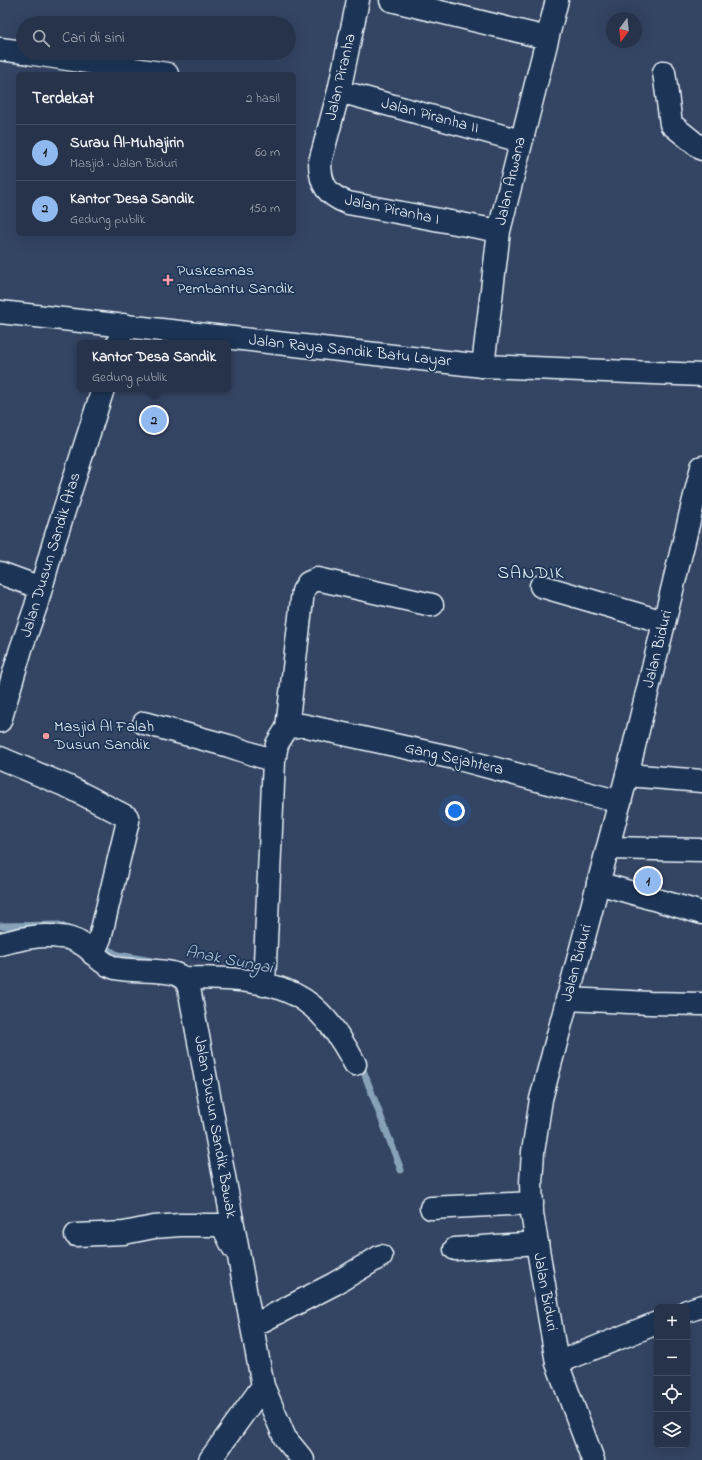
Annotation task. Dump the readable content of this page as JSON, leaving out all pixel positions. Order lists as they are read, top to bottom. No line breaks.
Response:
{"streets":{"street":["Jalan Piranha","Jalan Piranha II","Jalan Arwana","Jalan Piranha I","Jalan Raya Sandik Batu Layar","Jalan Dusun Sandik Atas","Jalan Biduri","Gang Sejahtera","Jalan Dusun Sandik Bawak"]},"crossings":[["Jalan Piranha","Jalan Piranha II"],["Jalan Piranha","Jalan Piranha I"],["Jalan Piranha II","Jalan Arwana"],["Jalan Arwana","Jalan Piranha I"],["Jalan Arwana","Jalan Raya Sandik Batu Layar"],["Jalan Biduri","Gang Sejahtera"]],"districts":["SANDIK"],"water":["Anak Sungai"],"places":{"health":["Puskesmas Pembantu Sandik"],"other":["Masjid Al Falah Dusun Sandik"]},"north":"bottom","page":{"search":"Cari di sini","heading":["Terdekat","2 hasil"],"list":[{"mark":"1","name":"Surau Al-Muhajirin","note":"Masjid · Jalan Biduri","value":"60 m"},{"mark":"2","name":"Kantor Desa Sandik","note":"Gedung publik","value":"150 m"}],"popup":["Kantor Desa Sandik","Gedung publik"],"pins":["2","1"],"map_buttons":["+","−"]}}
